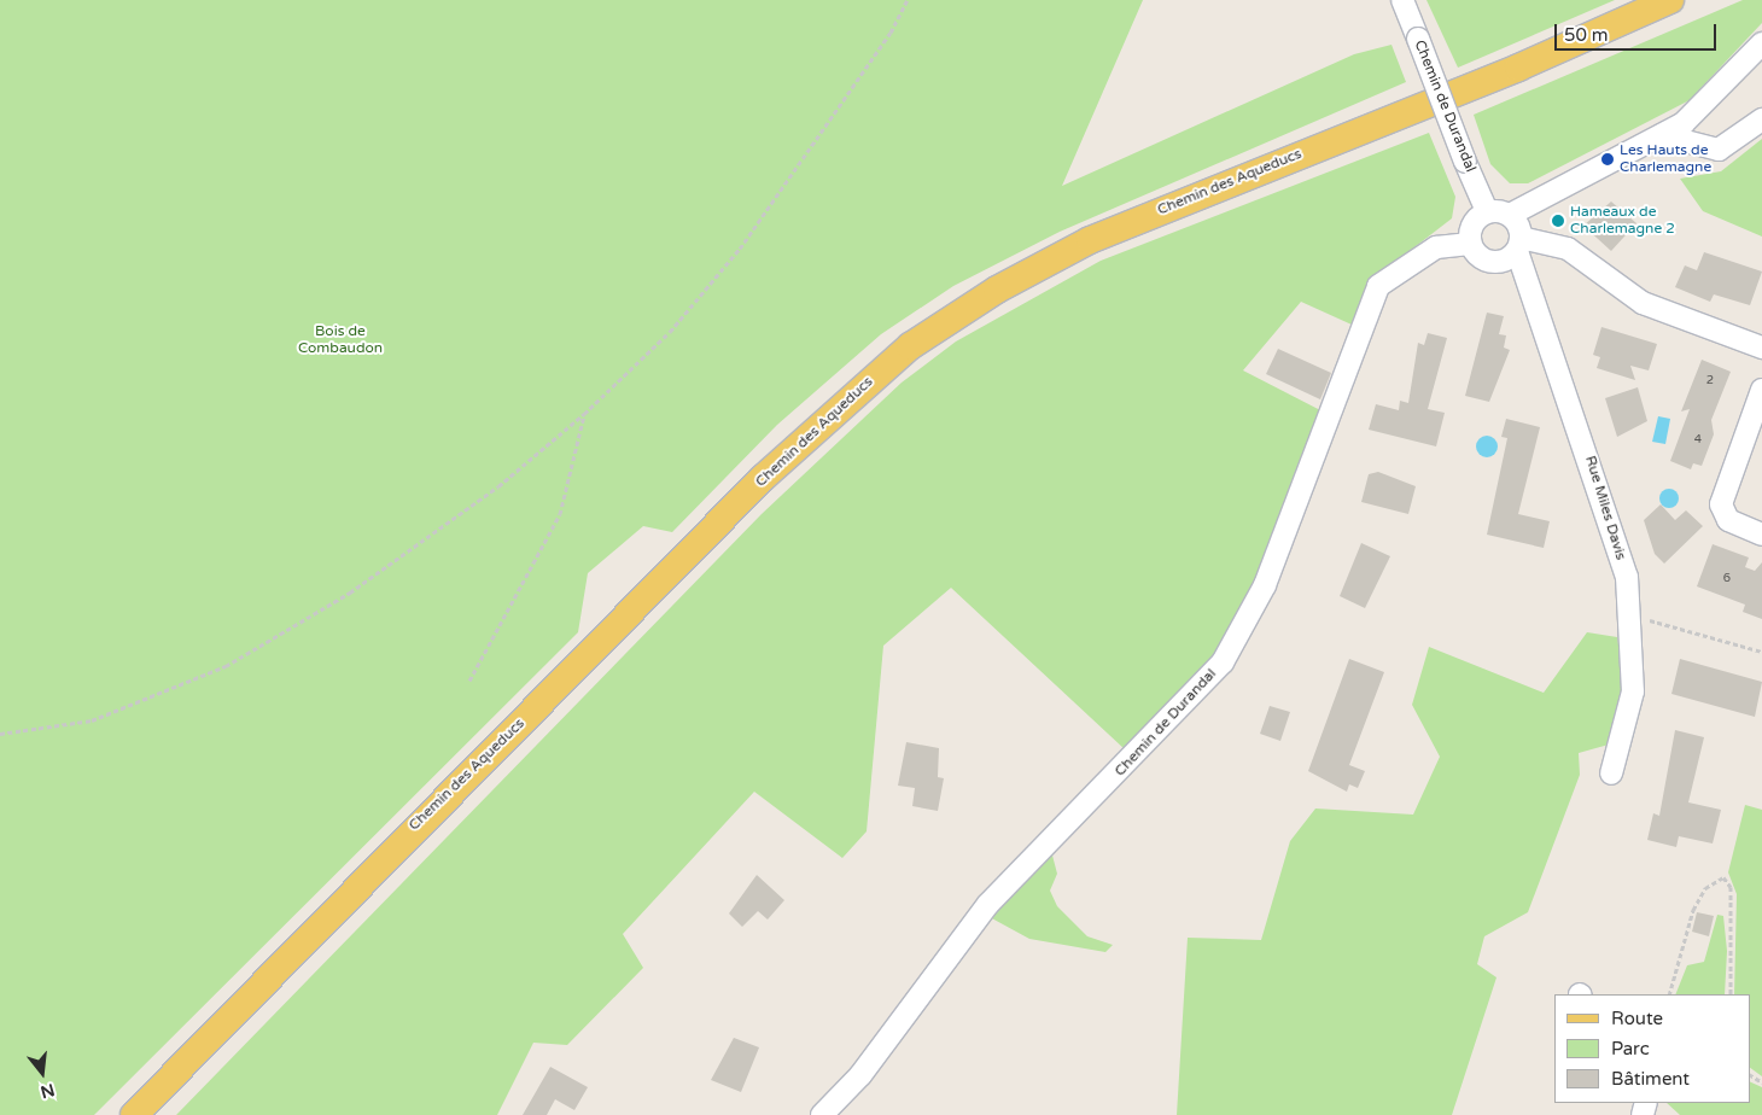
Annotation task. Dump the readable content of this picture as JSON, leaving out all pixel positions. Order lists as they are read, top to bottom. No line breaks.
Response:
{"streets":{"main road":["Chemin des Aqueducs"],"street":["Chemin de Durandal","Rue Miles Davis"]},"crossings":[["Chemin de Durandal","Rue Miles Davis"]],"parks":["Bois de Combaudon"],"places":["Les Hauts de Charlemagne","Hameaux de Charlemagne 2"],"house_numbers":["2","4","6"],"legend":["Route","Parc","Bâtiment"],"scale_bar":"50 m","north":"bottom"}
